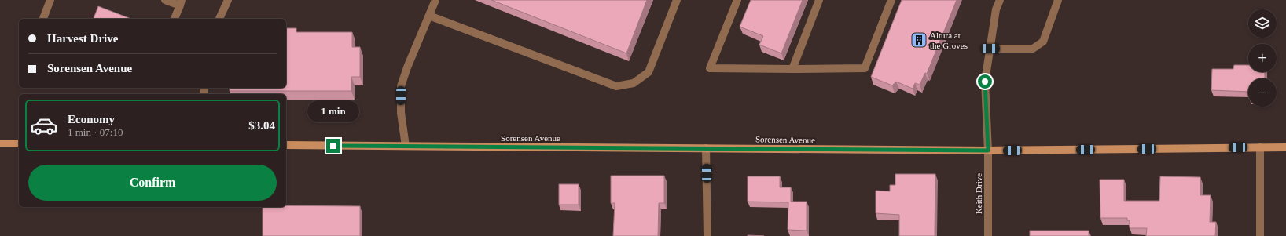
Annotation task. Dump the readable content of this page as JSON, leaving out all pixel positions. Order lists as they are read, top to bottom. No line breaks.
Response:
{"streets":{"street":["Sorensen Avenue","Keith Drive"]},"crossings":[["Sorensen Avenue","Keith Drive"]],"places":{"building":["Altura at the Groves"]},"page":{"map_buttons":["+","−"],"banner":["Harvest Drive","Sorensen Avenue"],"list":[{"name":"Economy","note":"1 min · 07:10","value":"$3.04"}],"bubble":"1 min","buttons":"Confirm"}}
